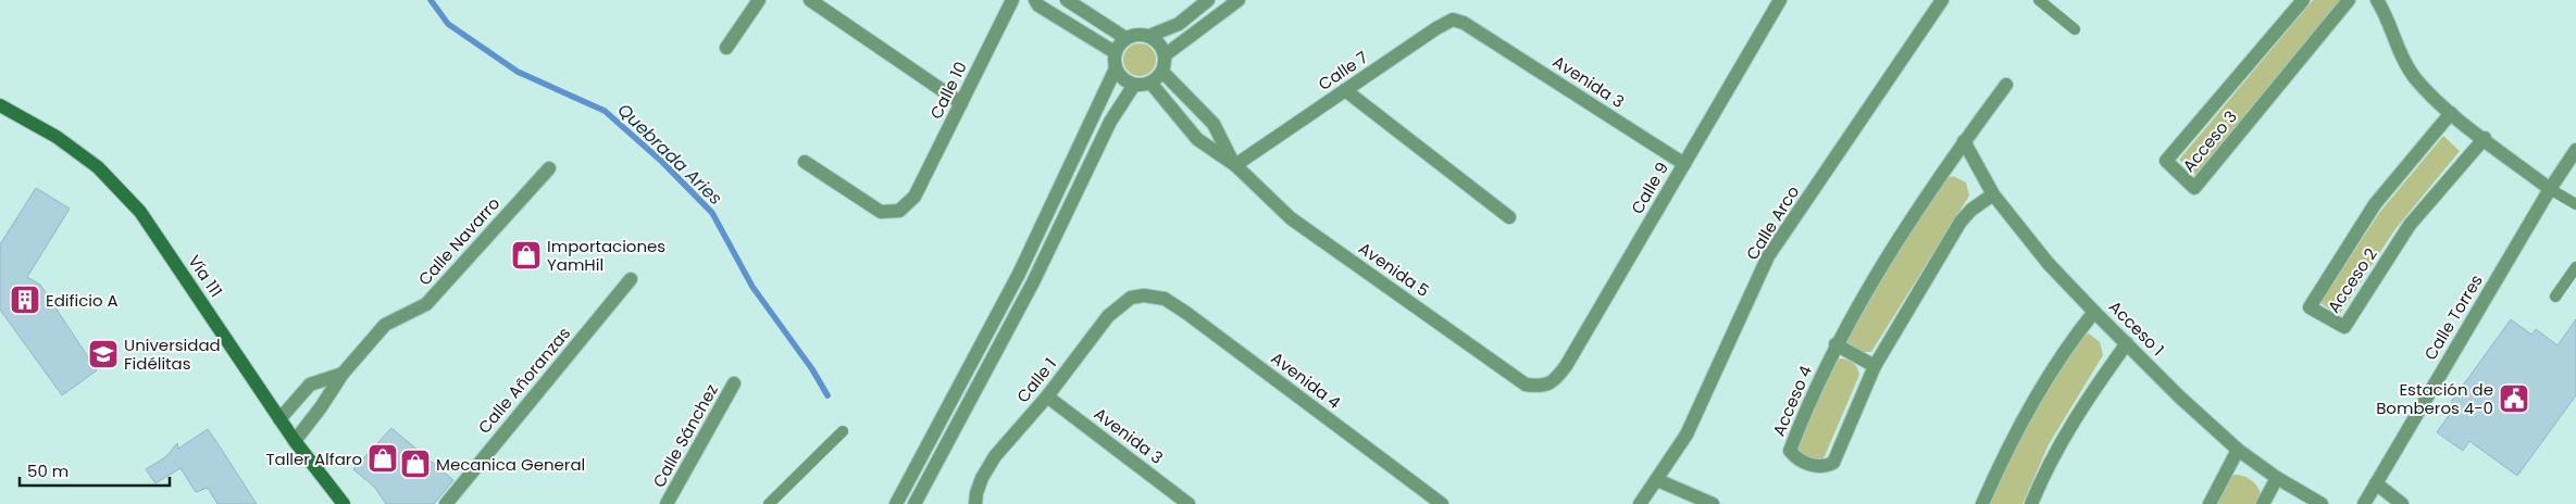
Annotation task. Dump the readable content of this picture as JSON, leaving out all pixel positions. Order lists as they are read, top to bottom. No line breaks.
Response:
{"streets":{"main road":["Vía 111"],"street":["Calle 7","Avenida 3","Calle 10","Acceso 3","Calle 9","Calle Arco","Calle Navarro","Avenida 5","Acceso 2","Calle Torres","Acceso 1","Calle Añoranzas","Calle 1","Avenida 4","Acceso 4","Calle Sánchez"]},"crossings":[["Calle 7","Avenida 3"],["Calle 7","Avenida 5"],["Avenida 3","Calle 9"],["Avenida 3","Calle 1"],["Calle 9","Avenida 5"],["Calle Navarro","Vía 111"],["Acceso 1","Acceso 4"],["Calle 1","Avenida 4"]],"water":["Quebrada Aries"],"places":{"shop":["Importaciones YamHil","Taller Alfaro","Mecanica General"],"building":["Edificio A"],"school or university":["Universidad Fidélitas"],"public building":["Estación de Bomberos 4-0"]},"scale_bar":"50 m"}
